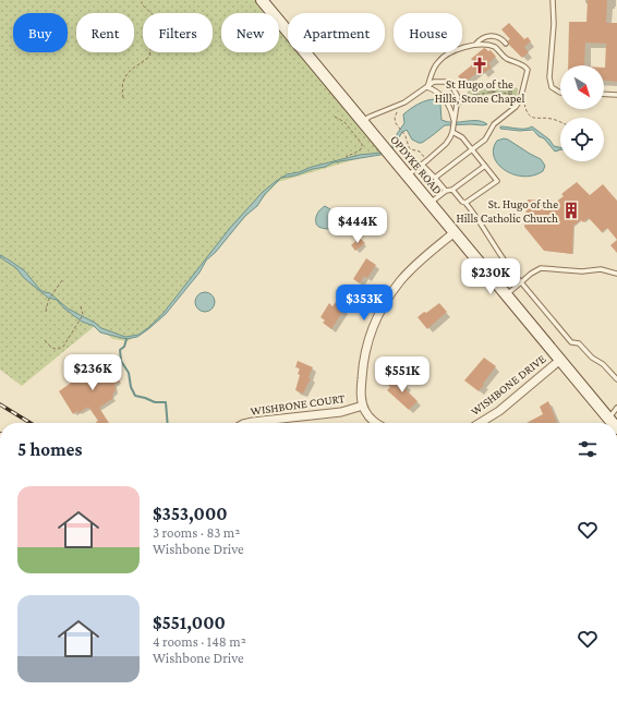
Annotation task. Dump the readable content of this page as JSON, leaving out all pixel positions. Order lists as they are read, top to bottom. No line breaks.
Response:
{"streets":{"main road":["OPDYKE ROAD"],"street":["WISHBONE DRIVE","WISHBONE COURT"]},"crossings":[["OPDYKE ROAD","WISHBONE DRIVE"]],"places":{"church":["St Hugo of the Hills, Stone Chapel"],"building":["St. Hugo of the Hills Catholic Church"]},"north":"bottom right","page":{"chip":["Buy","Rent","Filters","New","Apartment","House"],"price":["$444K","$230K","$353K","$236K","$551K"],"heading":"5 homes","list":[{"name":"$353,000","note":"3 rooms · 83 m² · Wishbone Drive"},{"name":"$551,000","note":"4 rooms · 148 m² · Wishbone Drive"}]}}
